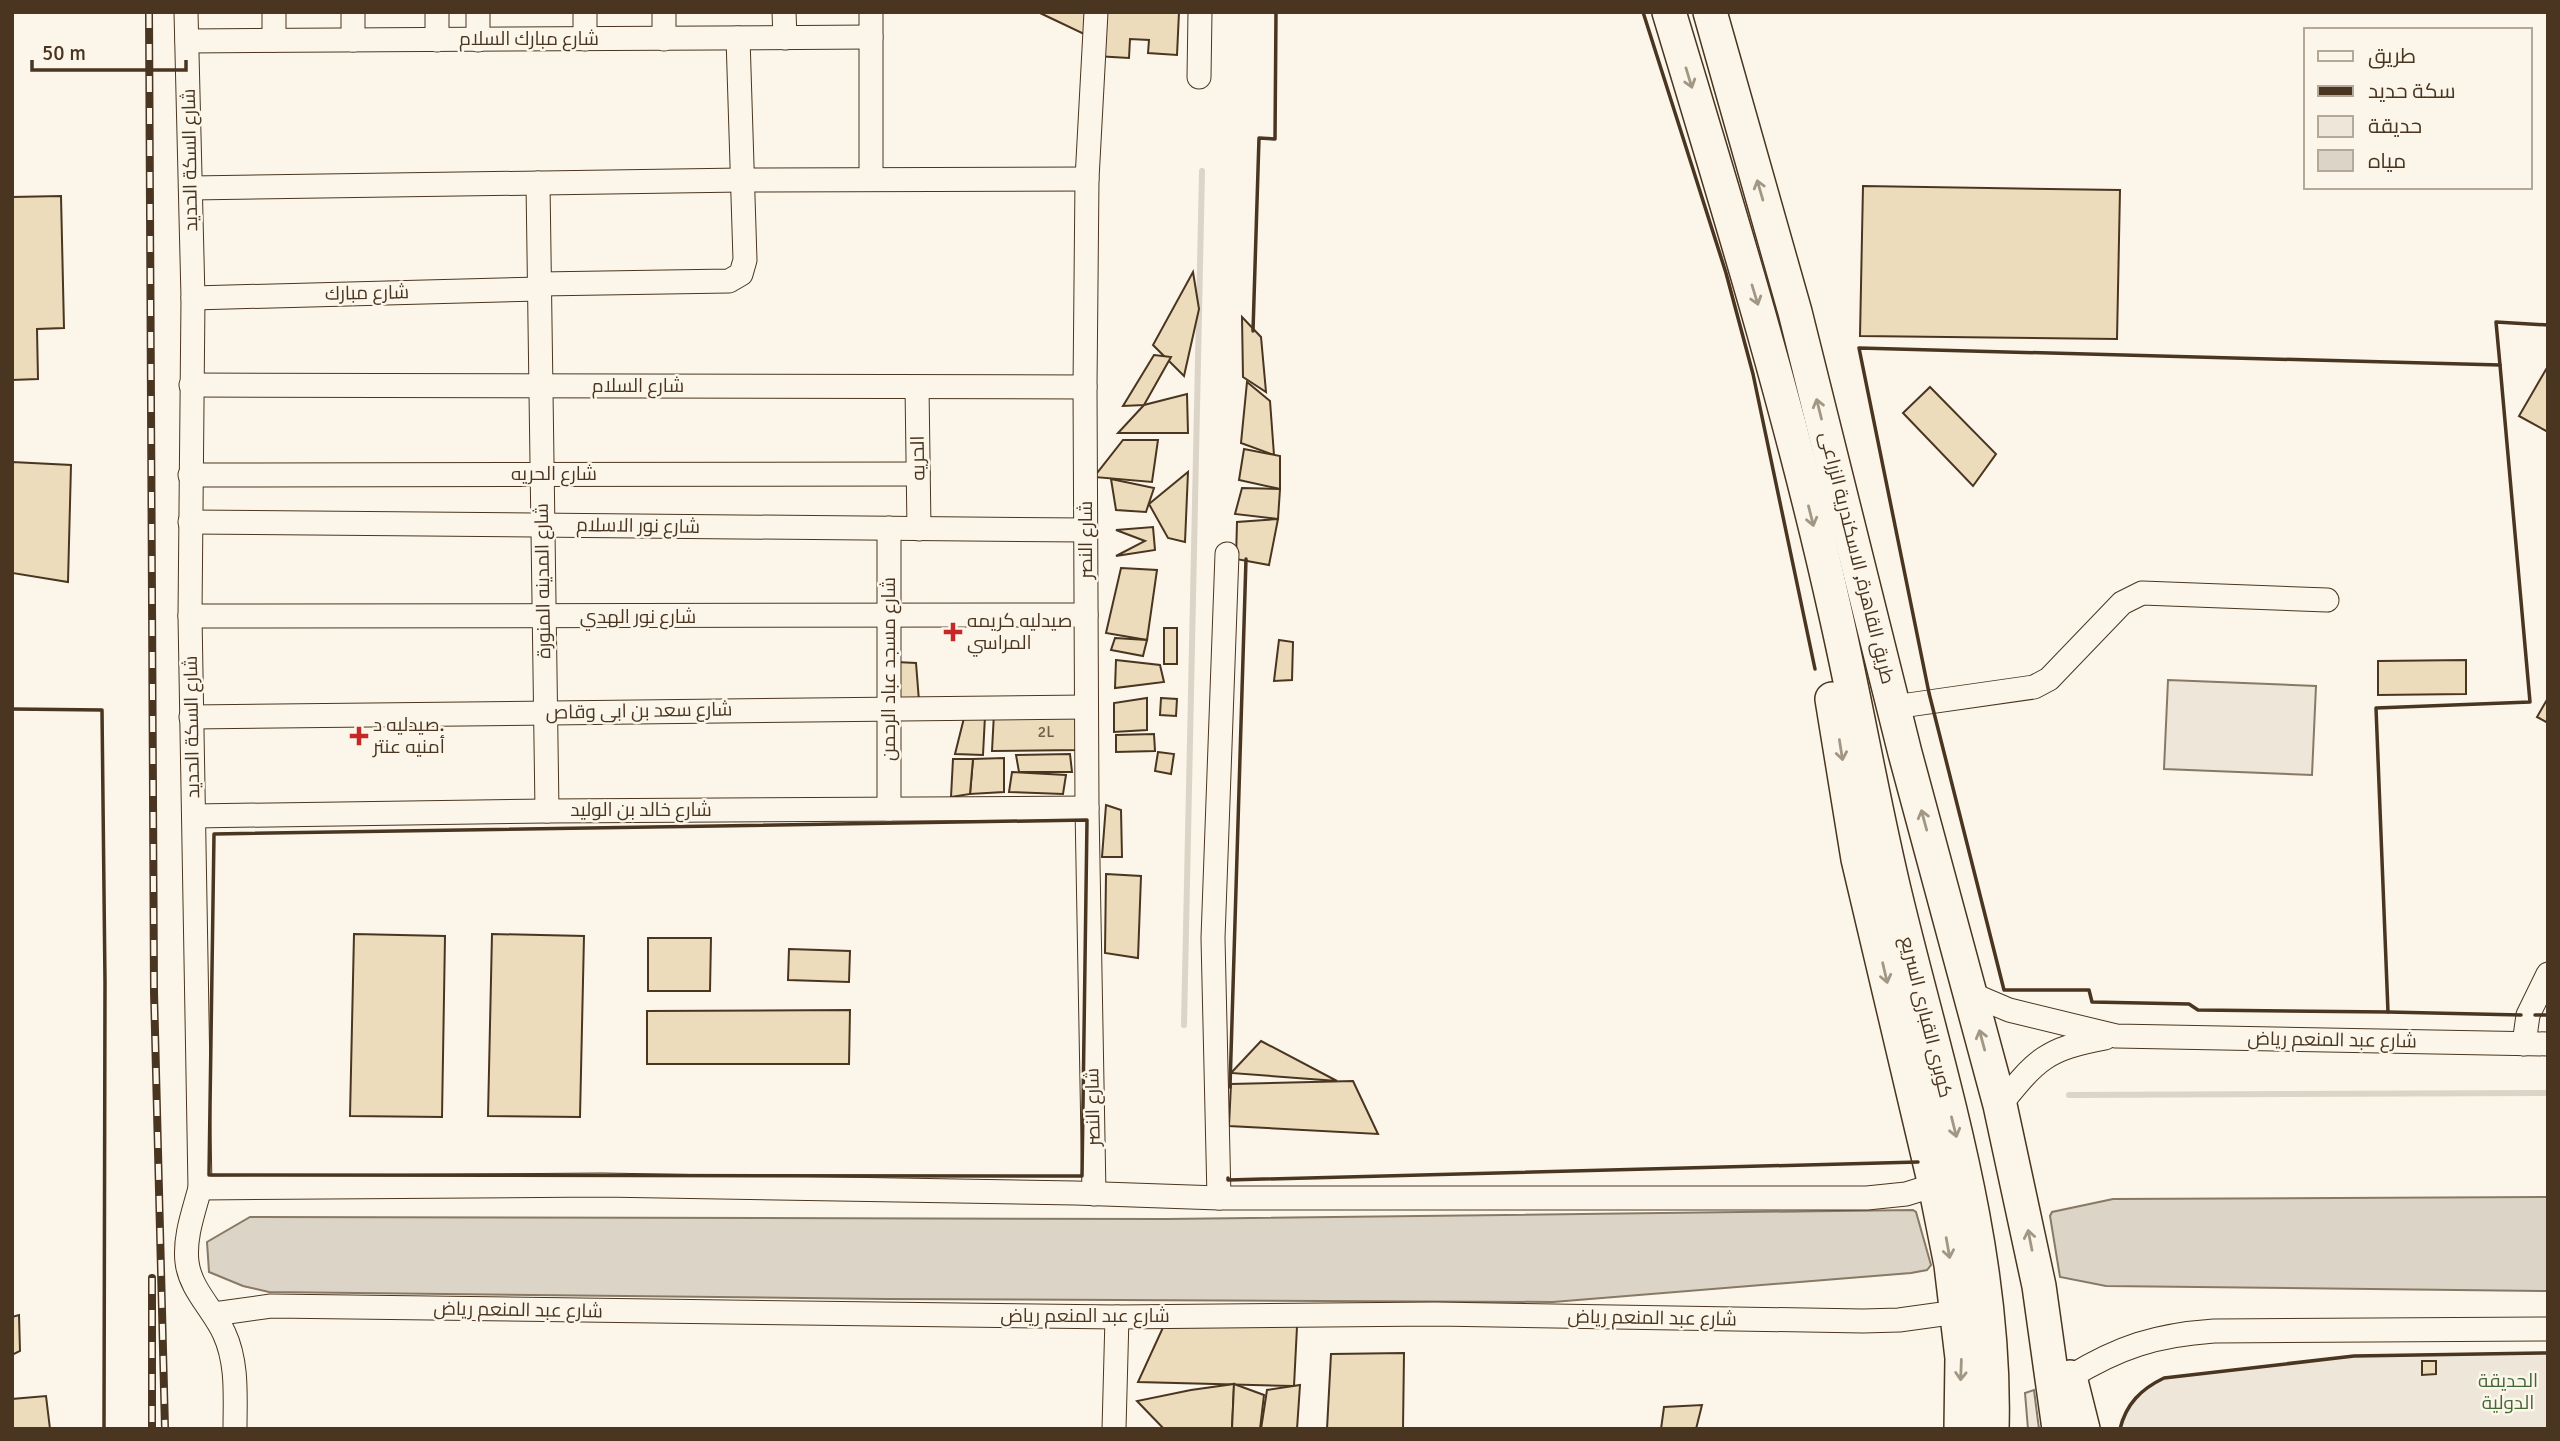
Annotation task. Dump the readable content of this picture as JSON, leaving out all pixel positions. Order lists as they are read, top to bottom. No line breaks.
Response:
{"streets":{"highway":["طريق القاهرة, الاسكندرية الزراعى","كوبرى القبارى السريع"],"street":["شارع مبارك السلام","شارع السكة الحديد","شارع مبارك","شارع السلام","الحريه","شارع الحريه","شارع نور الاسلام","شارع النصر","شارع المدينه المنورة","شارع نور الهدي","شارع مسجد عباد الرحمن","شارع سعد بن ابى وقاص","شارع خالد بن الوليد","شارع عبد المنعم رياض"]},"crossings":[["شارع مبارك السلام","شارع السكة الحديد"],["شارع السكة الحديد","شارع مبارك"],["شارع السكة الحديد","شارع السلام"],["شارع السكة الحديد","شارع الحريه"],["شارع السكة الحديد","شارع نور الاسلام"],["شارع السكة الحديد","شارع نور الهدي"],["شارع السكة الحديد","شارع سعد بن ابى وقاص"],["شارع السكة الحديد","شارع خالد بن الوليد"],["شارع السكة الحديد","شارع عبد المنعم رياض"],["شارع مبارك","شارع المدينه المنورة"],["شارع السلام","الحريه"],["شارع السلام","شارع النصر"],["شارع السلام","شارع المدينه المنورة"],["الحريه","شارع الحريه"],["الحريه","شارع نور الاسلام"],["شارع الحريه","شارع المدينه المنورة"],["شارع نور الاسلام","شارع النصر"],["شارع نور الاسلام","شارع المدينه المنورة"],["شارع نور الاسلام","شارع مسجد عباد الرحمن"],["شارع النصر","شارع نور الهدي"],["شارع النصر","شارع سعد بن ابى وقاص"],["شارع النصر","شارع خالد بن الوليد"],["طريق القاهرة, الاسكندرية الزراعى","كوبرى القبارى السريع"],["طريق القاهرة, الاسكندرية الزراعى","شارع عبد المنعم رياض"],["شارع المدينه المنورة","شارع نور الهدي"],["شارع المدينه المنورة","شارع سعد بن ابى وقاص"],["شارع المدينه المنورة","شارع خالد بن الوليد"],["شارع نور الهدي","شارع مسجد عباد الرحمن"],["شارع مسجد عباد الرحمن","شارع سعد بن ابى وقاص"],["شارع مسجد عباد الرحمن","شارع خالد بن الوليد"],["كوبرى القبارى السريع","شارع عبد المنعم رياض"]],"parks":["الحديقة الدولية"],"places":{"health":["صيدليه كريمه المراسي","صيدليه د. أمنيه عنتر"]},"house_numbers":["2L"],"legend":["طريق","سكة حديد","حديقة","مياه"],"scale_bar":"50 m"}
